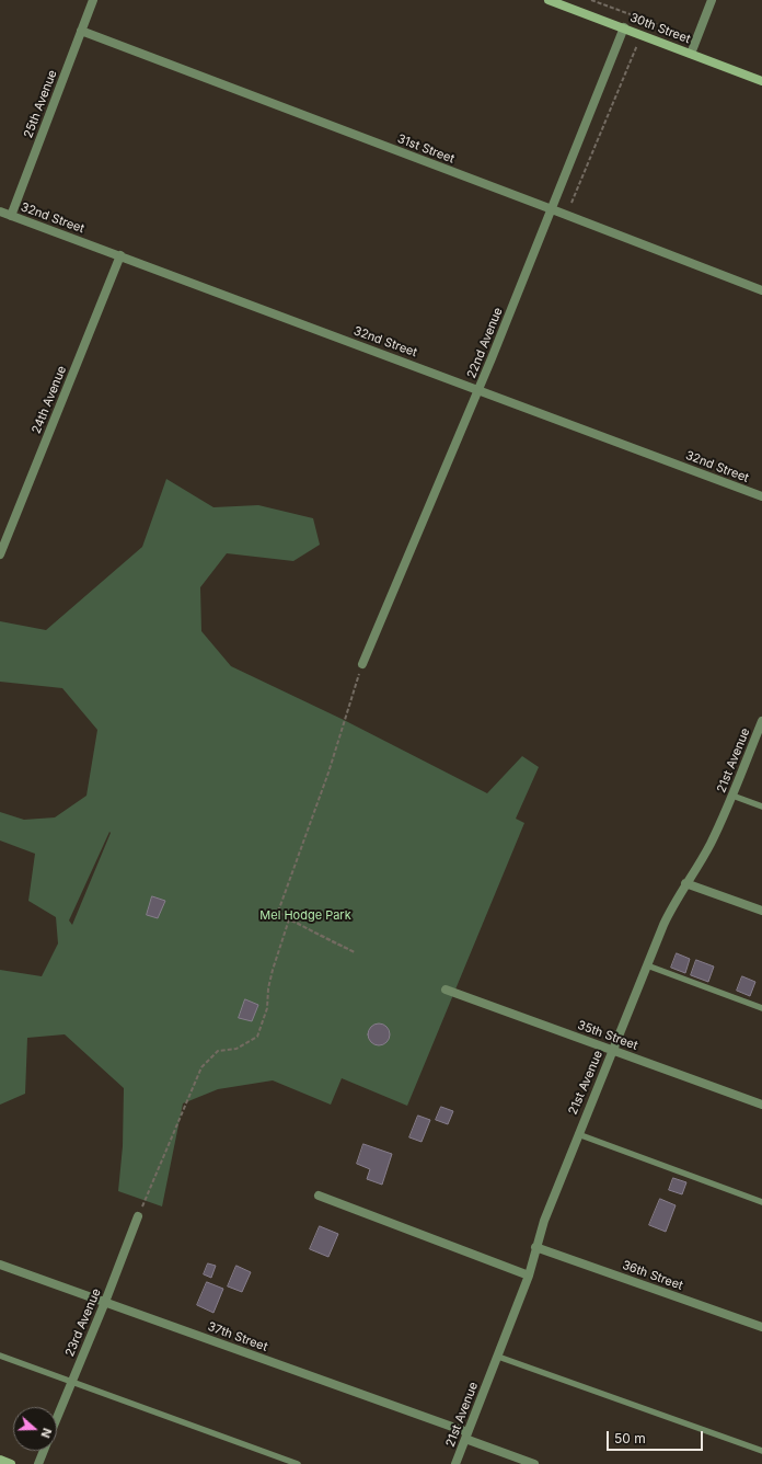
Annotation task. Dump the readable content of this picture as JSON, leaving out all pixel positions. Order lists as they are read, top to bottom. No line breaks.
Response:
{"streets":{"street":["30th Street","25th Avenue","31st Street","32nd Street","22nd Avenue","24th Avenue","21st Avenue","35th Street","36th Street","23rd Avenue","37th Street"]},"crossings":[["30th Street","22nd Avenue"],["25th Avenue","31st Street"],["25th Avenue","32nd Street"],["31st Street","22nd Avenue"],["32nd Street","22nd Avenue"],["32nd Street","24th Avenue"],["21st Avenue","35th Street"],["21st Avenue","36th Street"],["21st Avenue","37th Street"],["23rd Avenue","37th Street"]],"parks":["Mel Hodge Park"],"scale_bar":"50 m","north":"right"}
